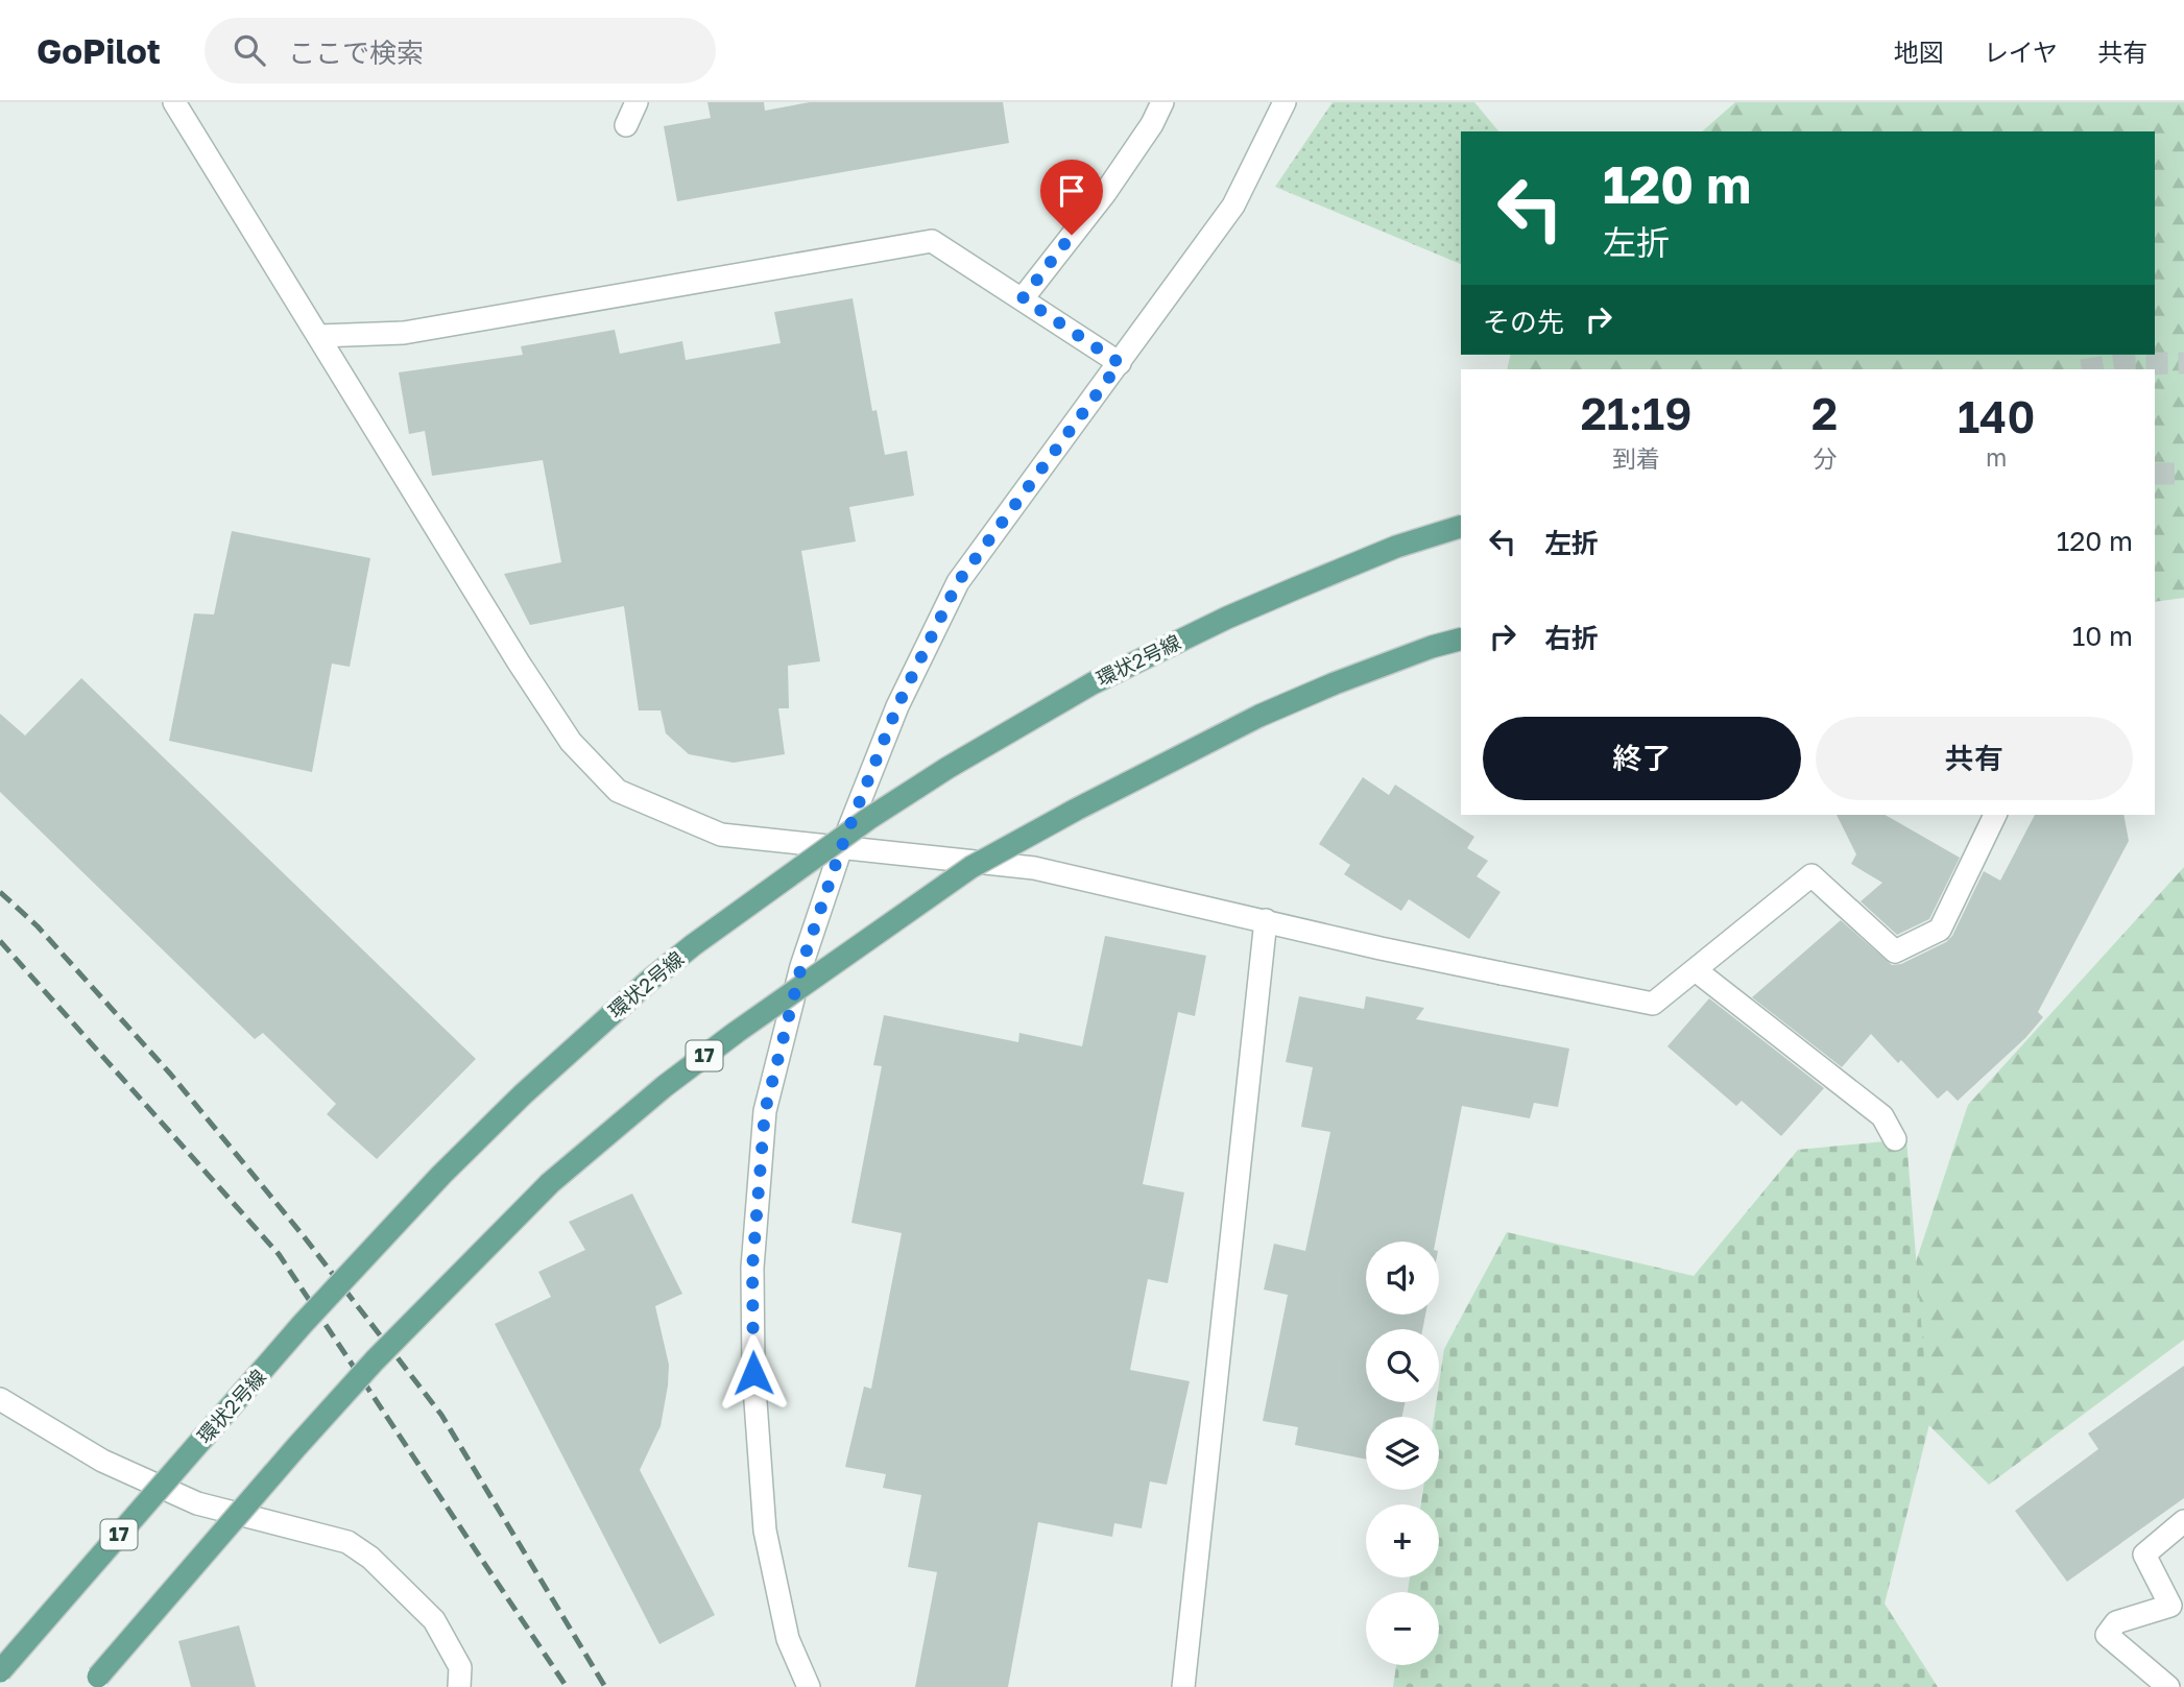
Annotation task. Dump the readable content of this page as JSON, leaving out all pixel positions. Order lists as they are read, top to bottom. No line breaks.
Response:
{"streets":{"main road":["環状2号線","17"]},"page":{"header":"GoPilot","search":"ここで検索","nav":["地図","レイヤ","共有"],"turn":["120 m","左折"],"then":"その先","eta":["21:19","到着","2","分","140","m"],"list":[{"name":"左折","value":"120 m"},{"name":"右折","value":"10 m"}],"buttons":["終了","共有"],"map_buttons":["+","−"]}}
